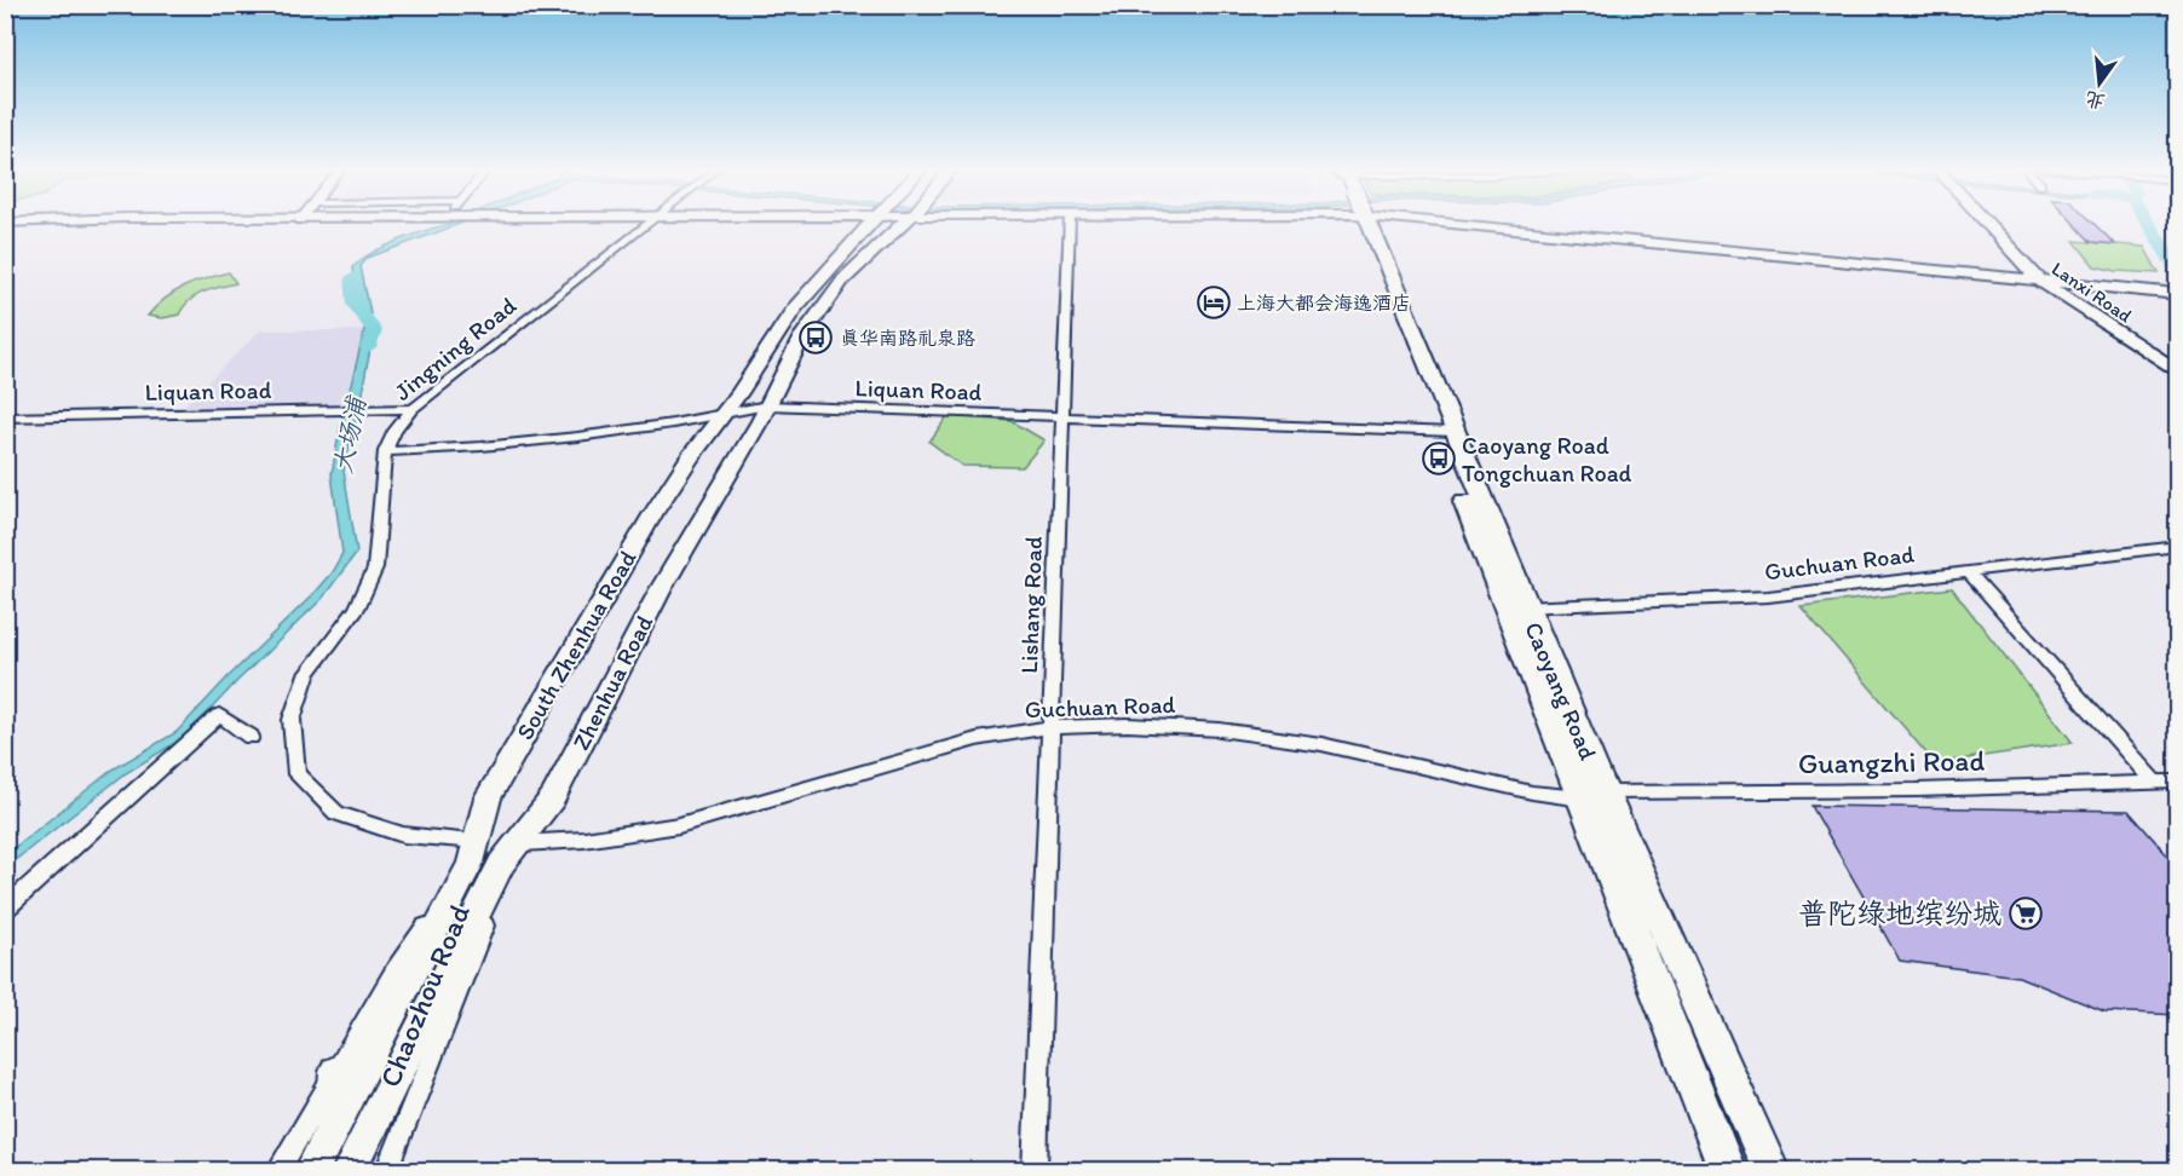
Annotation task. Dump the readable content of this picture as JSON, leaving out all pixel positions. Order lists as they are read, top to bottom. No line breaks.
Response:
{"streets":{"main road":["Lanxi Road","South Zhenhua Road","Zhenhua Road","Caoyang Road"],"street":["Jingning Road","Liquan Road","Guchuan Road","Lishang Road","Guangzhi Road","Chaozhou Road"]},"crossings":[["Jingning Road","Liquan Road"],["Jingning Road","South Zhenhua Road"],["Liquan Road","Lishang Road"],["Liquan Road","South Zhenhua Road"],["Liquan Road","Zhenhua Road"],["Liquan Road","Caoyang Road"],["Guchuan Road","Lishang Road"],["Guchuan Road","Zhenhua Road"],["Guchuan Road","Caoyang Road"],["Guchuan Road","Guangzhi Road"],["Guchuan Road","Chaozhou Road"],["Zhenhua Road","Chaozhou Road"],["Caoyang Road","Guangzhi Road"]],"water":["大场浦"],"places":{"hotel":["上海大都会海逸酒店"],"bus stop":["真华南路礼泉路","Caoyang Road Tongchuan Road"],"supermarket":["普陀绿地缤纷城"]},"north":"bottom"}
